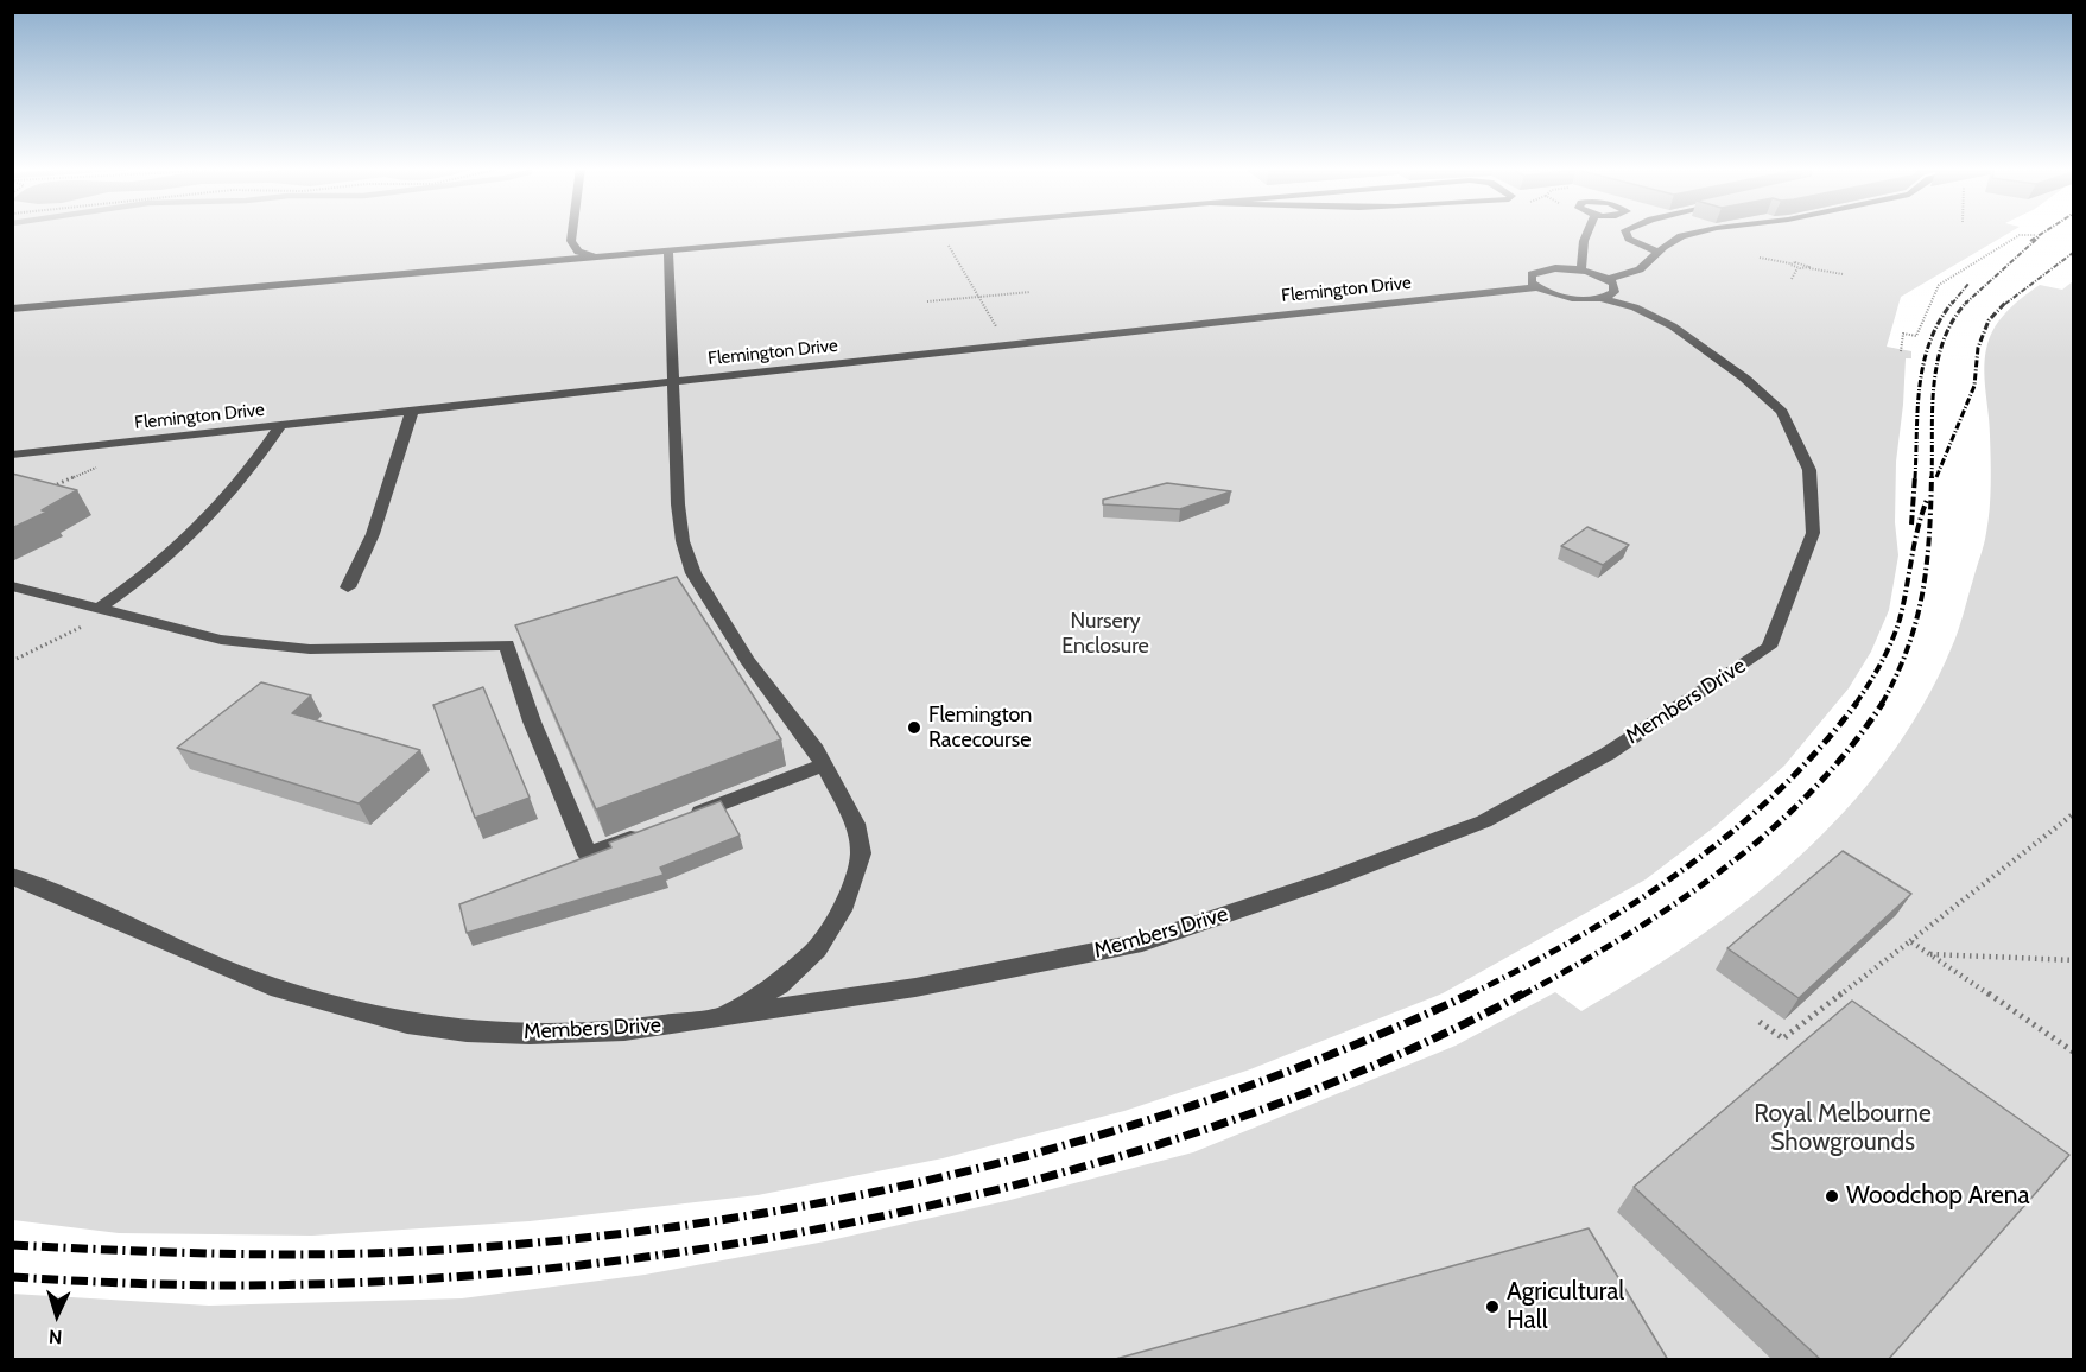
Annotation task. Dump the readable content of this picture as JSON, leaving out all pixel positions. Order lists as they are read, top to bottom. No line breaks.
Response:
{"streets":{"lane":["Flemington Drive","Members Drive"]},"parks":["Nursery Enclosure","Royal Melbourne Showgrounds"],"places":["Flemington Racecourse","Woodchop Arena","Agricultural Hall"],"north":"bottom"}
